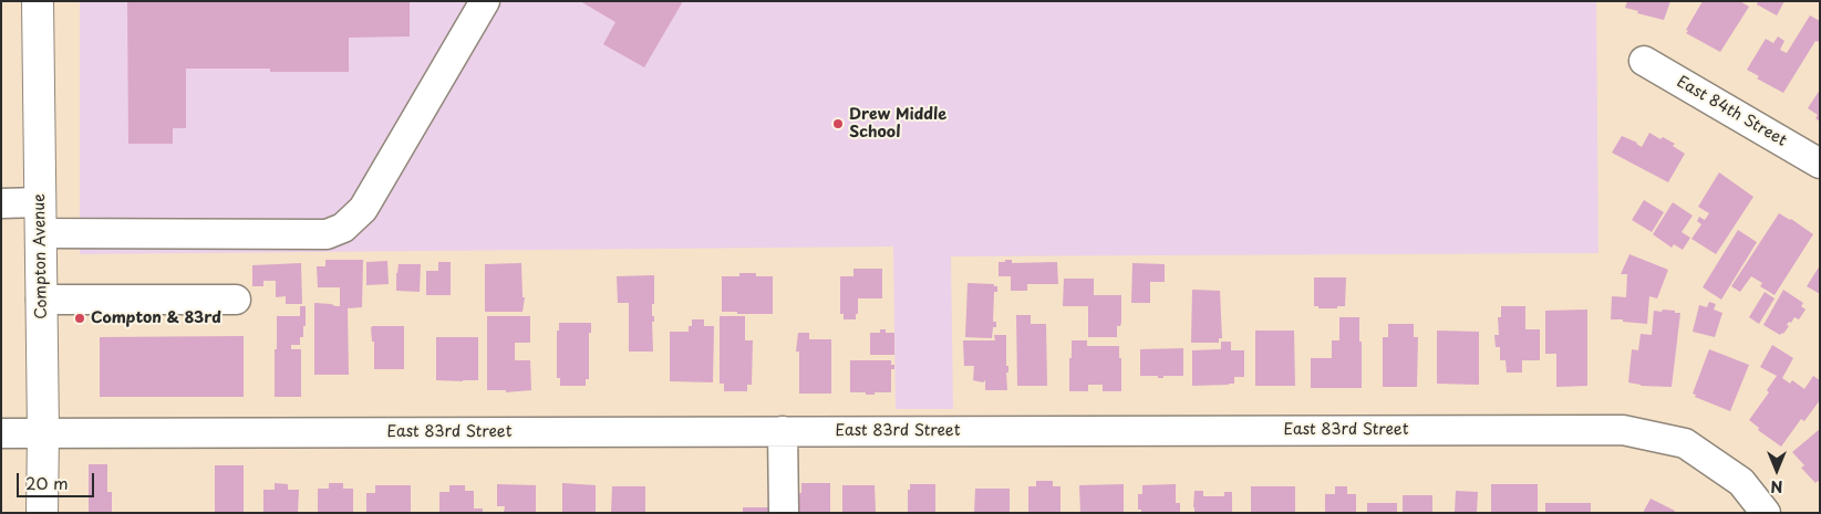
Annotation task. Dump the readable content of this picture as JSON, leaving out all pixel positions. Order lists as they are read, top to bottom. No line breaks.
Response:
{"streets":{"main road":["Compton Avenue"],"street":["East 84th Street","East 83rd Street"]},"crossings":[["Compton Avenue","East 83rd Street"]],"places":["Drew Middle School","Compton & 83rd"],"scale_bar":"20 m","north":"bottom"}
